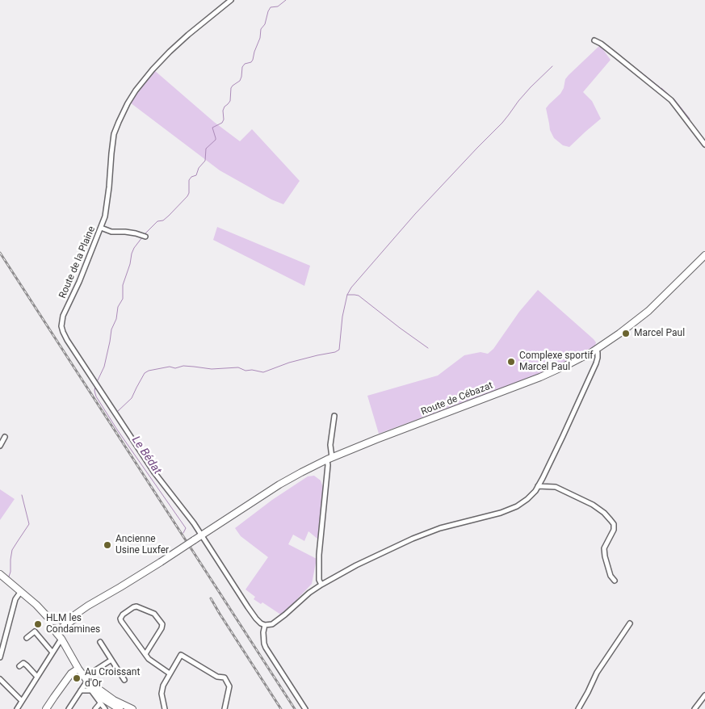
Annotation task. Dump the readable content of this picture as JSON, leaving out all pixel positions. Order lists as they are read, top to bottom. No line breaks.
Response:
{"streets":{"main road":["Route de Cébazat"],"street":["Route de la Plaine"]},"crossings":[["Route de la Plaine","Route de Cébazat"]],"water":["Le Bédat"],"places":["Marcel Paul","Complexe sportif Marcel Paul","Ancienne Usine Luxfer","HLM les Condamines","Au Croissant d'Or"]}
